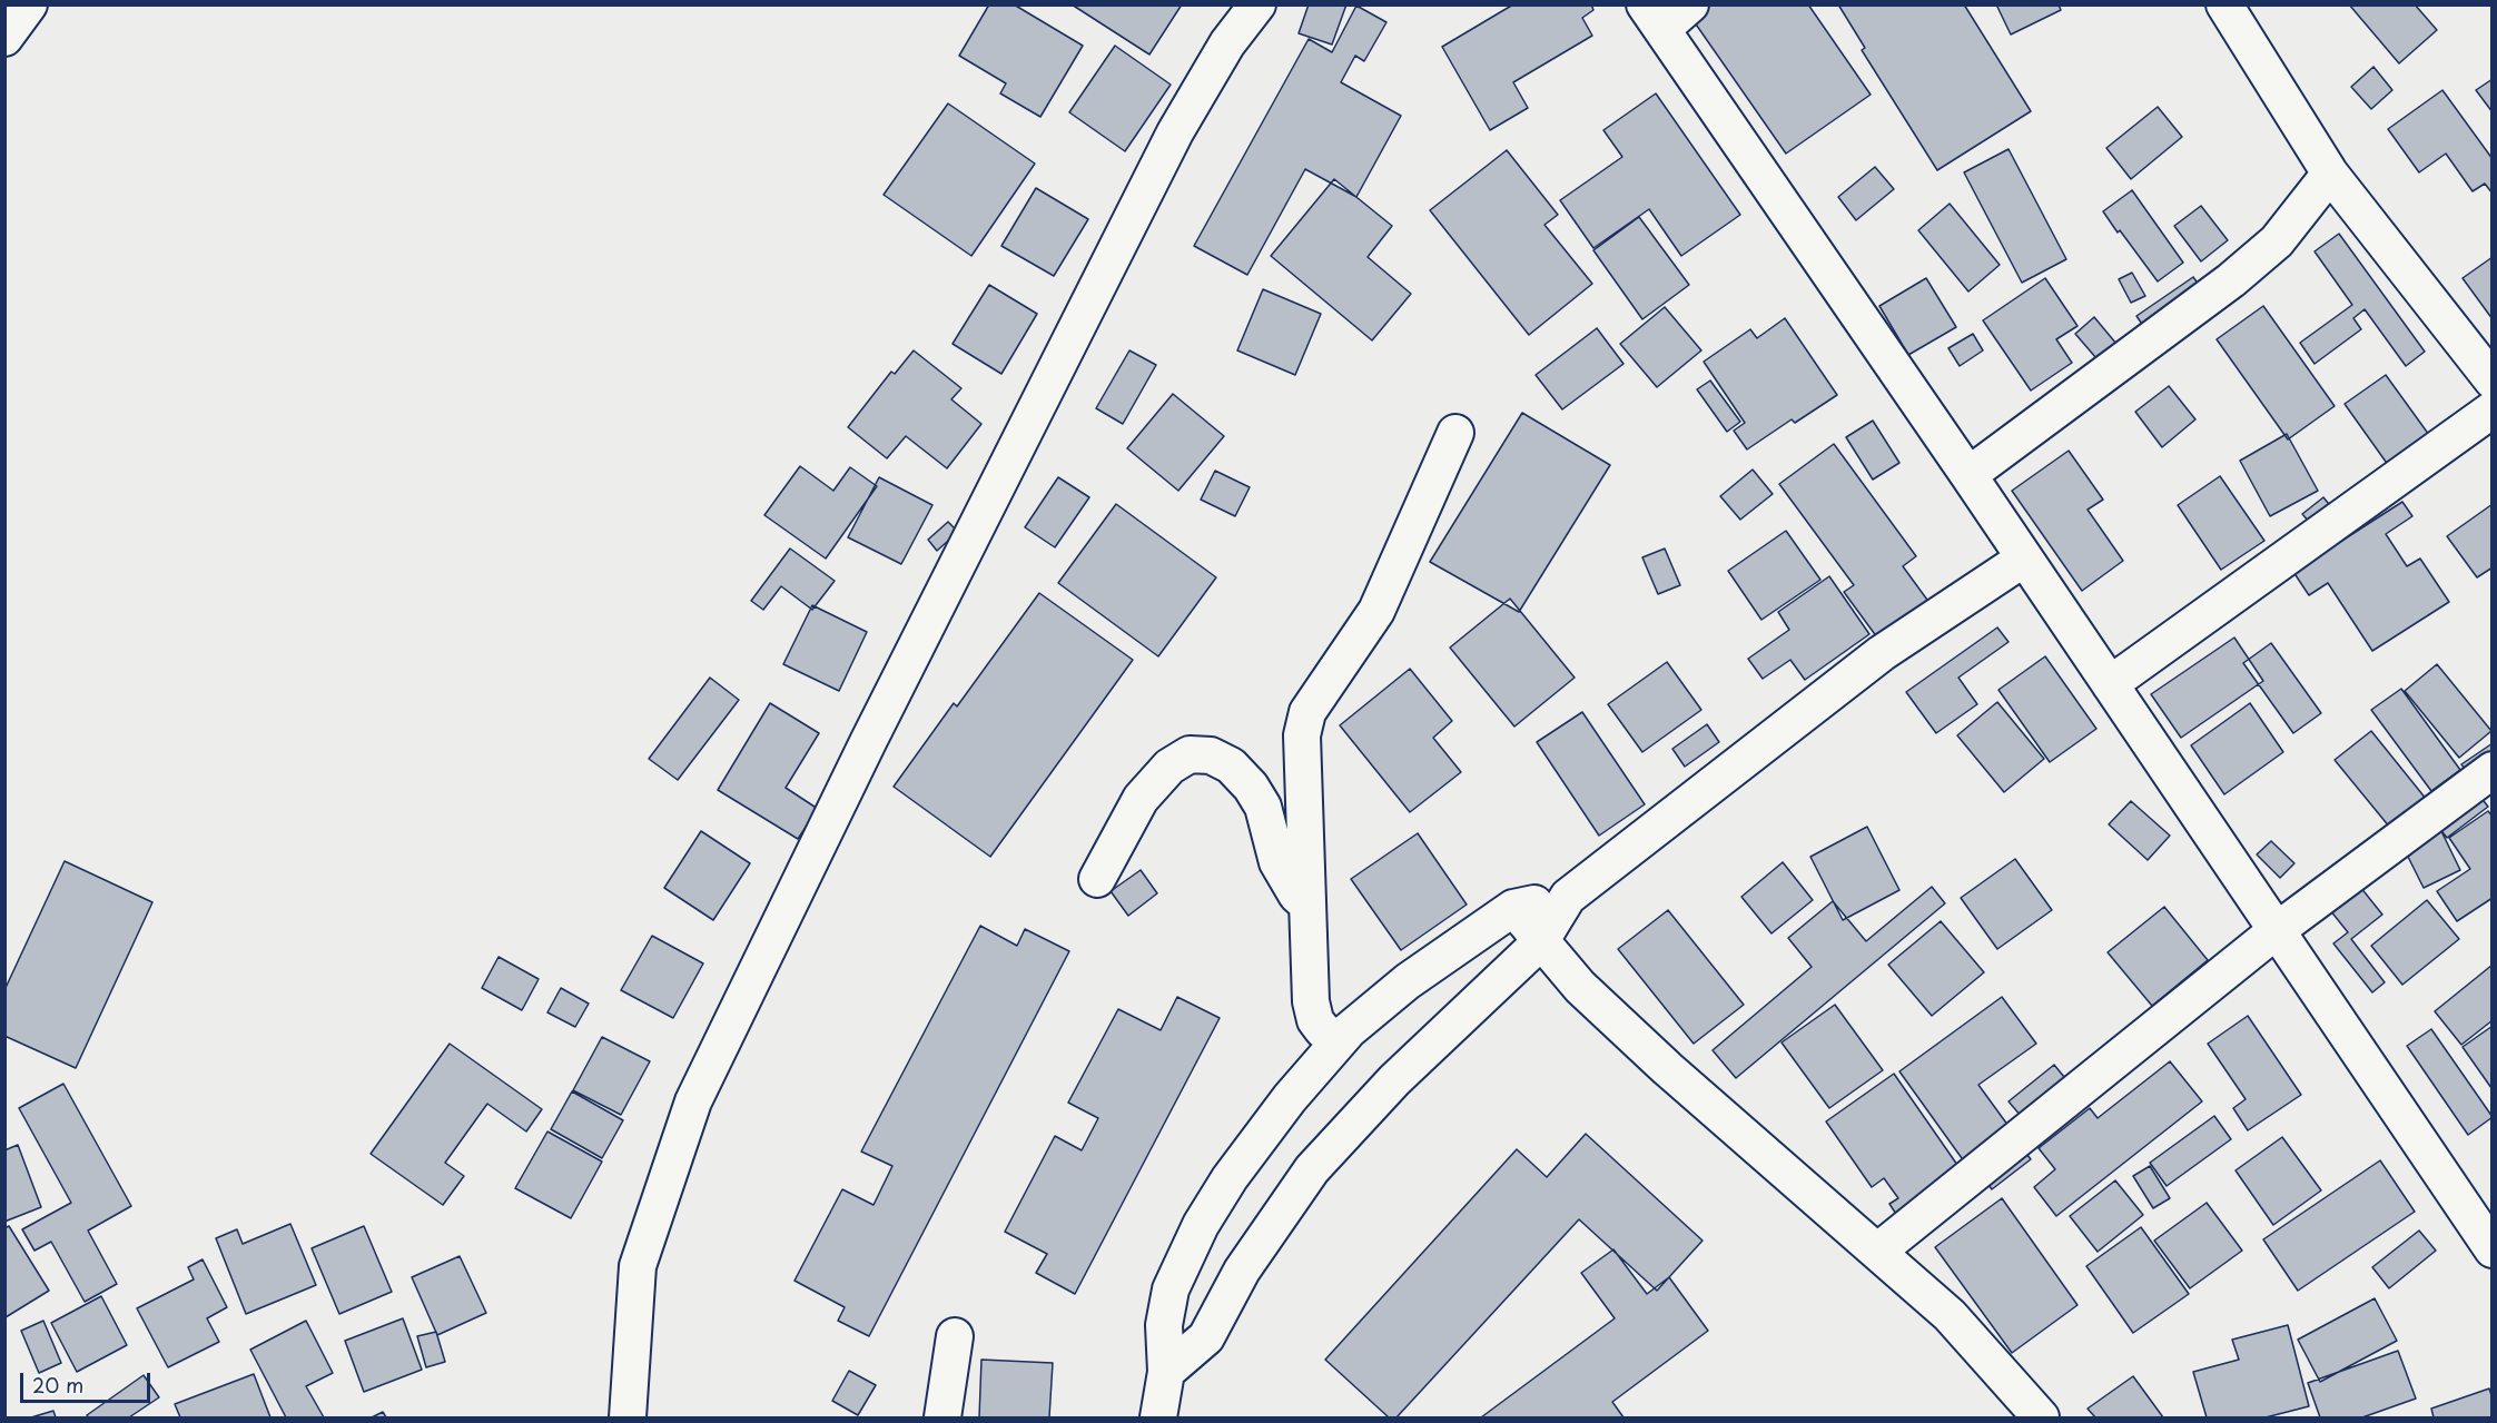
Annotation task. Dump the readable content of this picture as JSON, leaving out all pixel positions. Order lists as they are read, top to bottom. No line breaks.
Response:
{"scale_bar":"20 m"}
